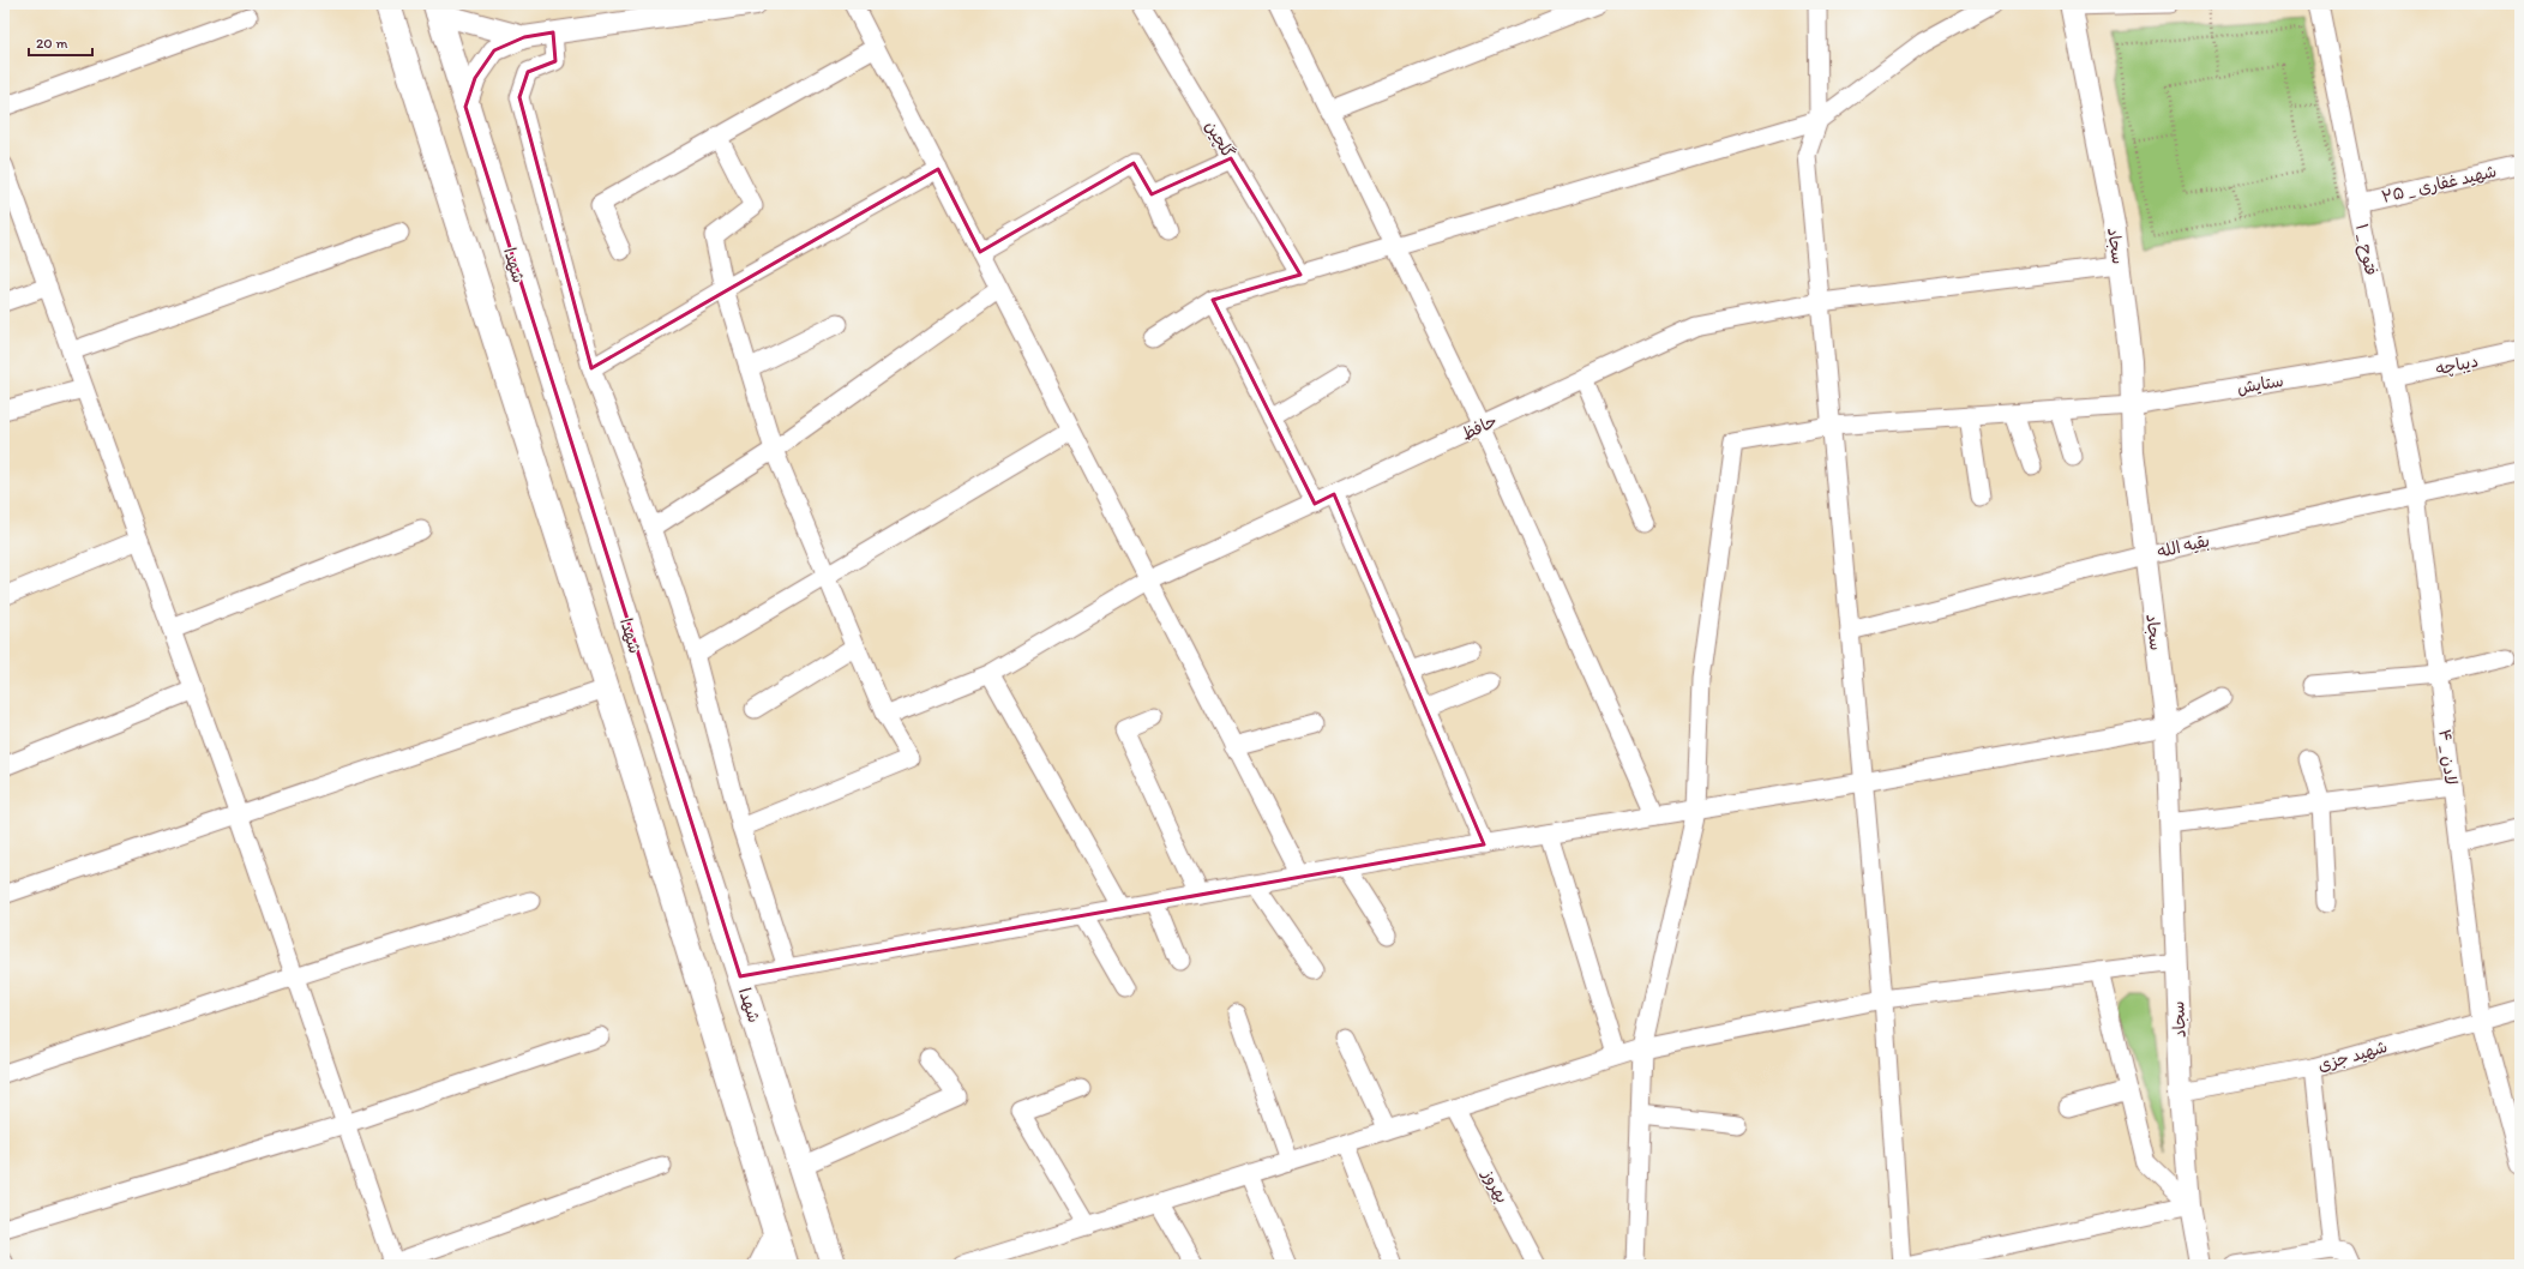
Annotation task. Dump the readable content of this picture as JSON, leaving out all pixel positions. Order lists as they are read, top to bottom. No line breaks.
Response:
{"streets":{"main road":["شهدا"],"street":["گلچین","شهید غفاری _ ۲۵","سجاد","فتوح _ ۱","دیباچه","ستایش","حافظ","بقیه الله","لادن _ ۴","شهید جزی","بهروز"]},"crossings":[["شهید غفاری _ ۲۵","فتوح _ ۱"],["سجاد","ستایش"],["سجاد","حافظ"],["سجاد","بقیه الله"],["سجاد","شهید جزی"],["فتوح _ ۱","دیباچه"],["فتوح _ ۱","ستایش"],["فتوح _ ۱","بقیه الله"],["فتوح _ ۱","لادن _ ۴"],["دیباچه","ستایش"],["بقیه الله","لادن _ ۴"],["لادن _ ۴","شهید جزی"]],"scale_bar":"20 m"}
